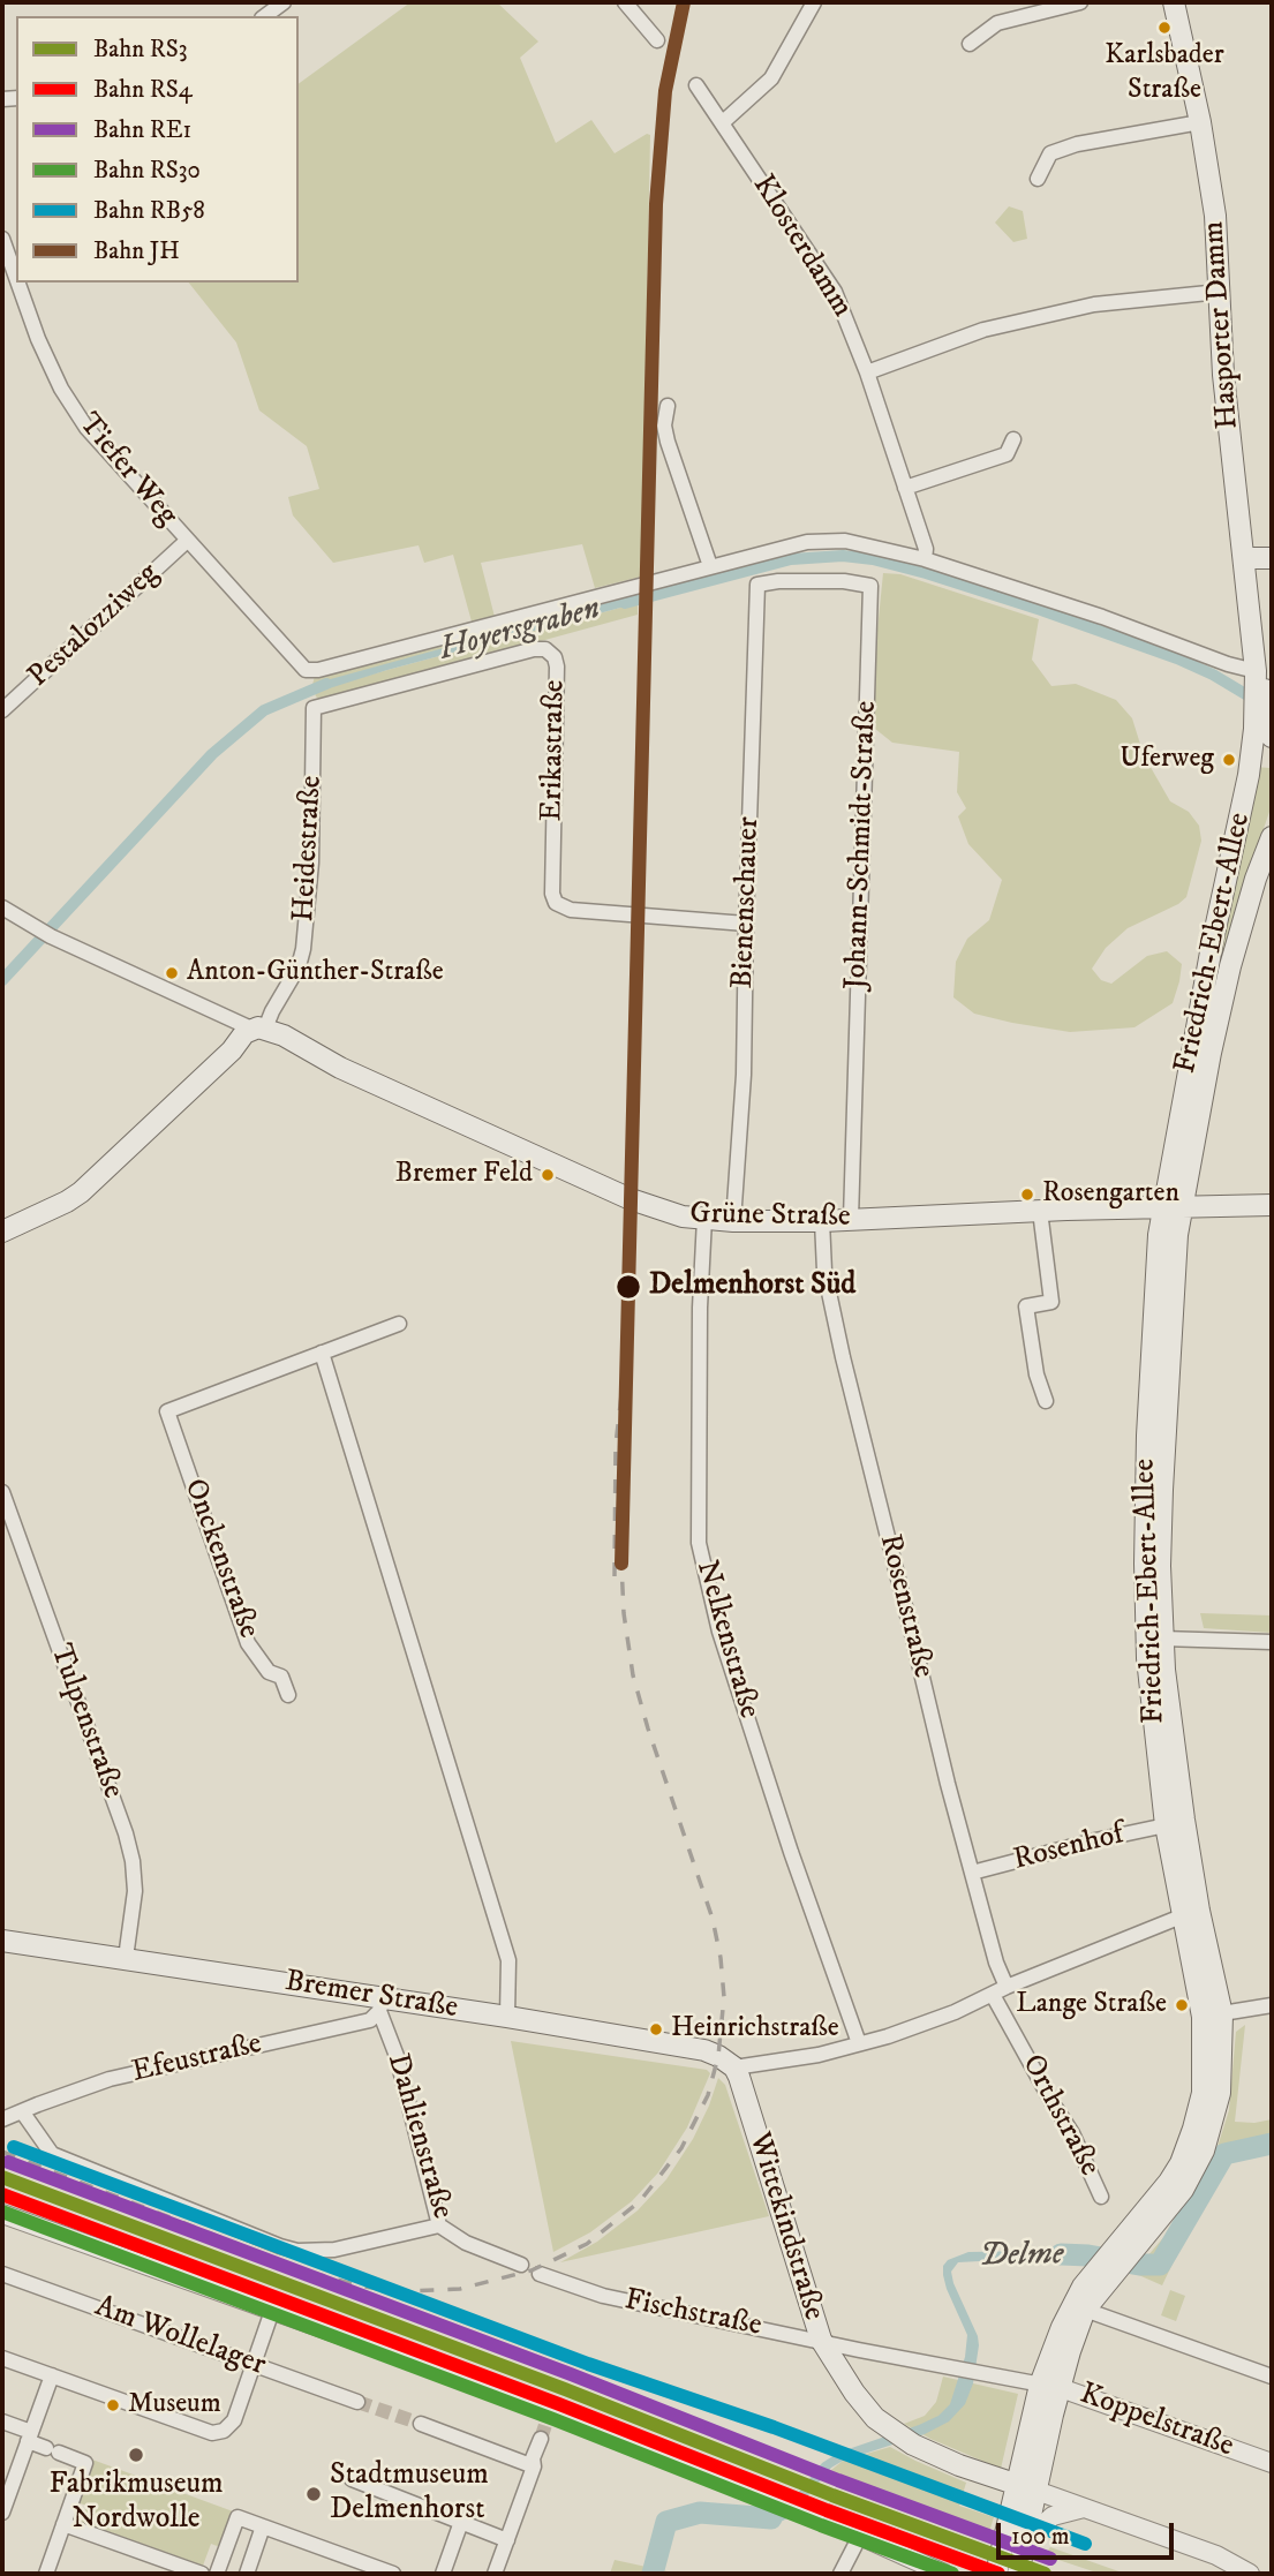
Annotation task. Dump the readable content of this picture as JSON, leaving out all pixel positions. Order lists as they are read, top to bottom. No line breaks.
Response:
{"streets":{"main road":["Hasporter Damm","Friedrich-Ebert-Allee","Grüne Straße","Bremer Straße","Wittekindstraße"],"street":["Klosterdamm","Tiefer Weg","Pestalozziweg","Erikastraße","Johann-Schmidt-Straße","Heidestraße","Bienenschauer","Onckenstraße","Rosenstraße","Nelkenstraße","Tulpenstraße","Rosenhof","Efeustraße","Orthstraße","Dahlienstraße","Fischstraße","Am Wollelager","Koppelstraße"]},"crossings":[["Hasporter Damm","Friedrich-Ebert-Allee"],["Tiefer Weg","Pestalozziweg"],["Erikastraße","Heidestraße"],["Erikastraße","Bienenschauer"],["Johann-Schmidt-Straße","Bienenschauer"],["Johann-Schmidt-Straße","Grüne Straße"],["Heidestraße","Grüne Straße"],["Bienenschauer","Grüne Straße"],["Friedrich-Ebert-Allee","Grüne Straße"],["Friedrich-Ebert-Allee","Rosenhof"],["Friedrich-Ebert-Allee","Wittekindstraße"],["Friedrich-Ebert-Allee","Fischstraße"],["Friedrich-Ebert-Allee","Koppelstraße"],["Grüne Straße","Rosenstraße"],["Grüne Straße","Nelkenstraße"],["Rosenstraße","Rosenhof"],["Tulpenstraße","Bremer Straße"],["Bremer Straße","Efeustraße"],["Bremer Straße","Dahlienstraße"],["Bremer Straße","Wittekindstraße"],["Efeustraße","Dahlienstraße"],["Wittekindstraße","Fischstraße"],["Fischstraße","Koppelstraße"]],"water":["Hoyersgraben","Delme"],"places":["Karlsbader Straße","Uferweg","Anton-Günther-Straße","Bremer Feld","Rosengarten","Delmenhorst Süd","Lange Straße","Heinrichstraße","Museum","Fabrikmuseum Nordwolle","Stadtmuseum Delmenhorst"],"lines":["rail line JH","rail line RB58","rail line RE1","rail line RS3","rail line RS4","rail line RS30"],"legend":["Bahn RS3","Bahn RS4","Bahn RE1","Bahn RS30","Bahn RB58","Bahn JH"],"scale_bar":"100 m"}
